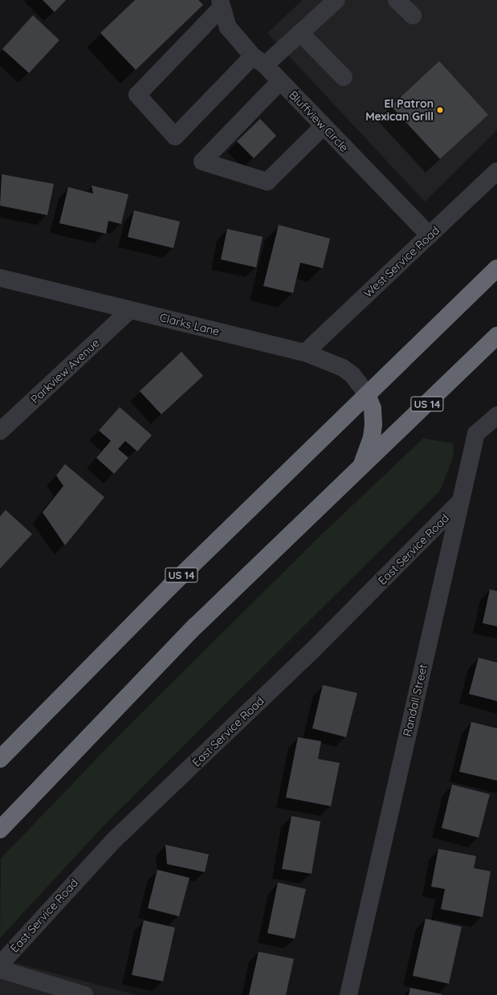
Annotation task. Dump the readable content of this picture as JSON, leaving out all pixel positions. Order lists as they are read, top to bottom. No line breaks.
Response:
{"streets":{"highway":["US 14"],"street":["Bluffview Circle","West Service Road","Clarks Lane","Parkview Avenue","East Service Road","Randall Street"]},"crossings":[["Bluffview Circle","West Service Road"],["West Service Road","Clarks Lane"],["Clarks Lane","Parkview Avenue"],["Clarks Lane","US 14"],["East Service Road","Randall Street"]],"places":["El Patron Mexican Grill"]}
